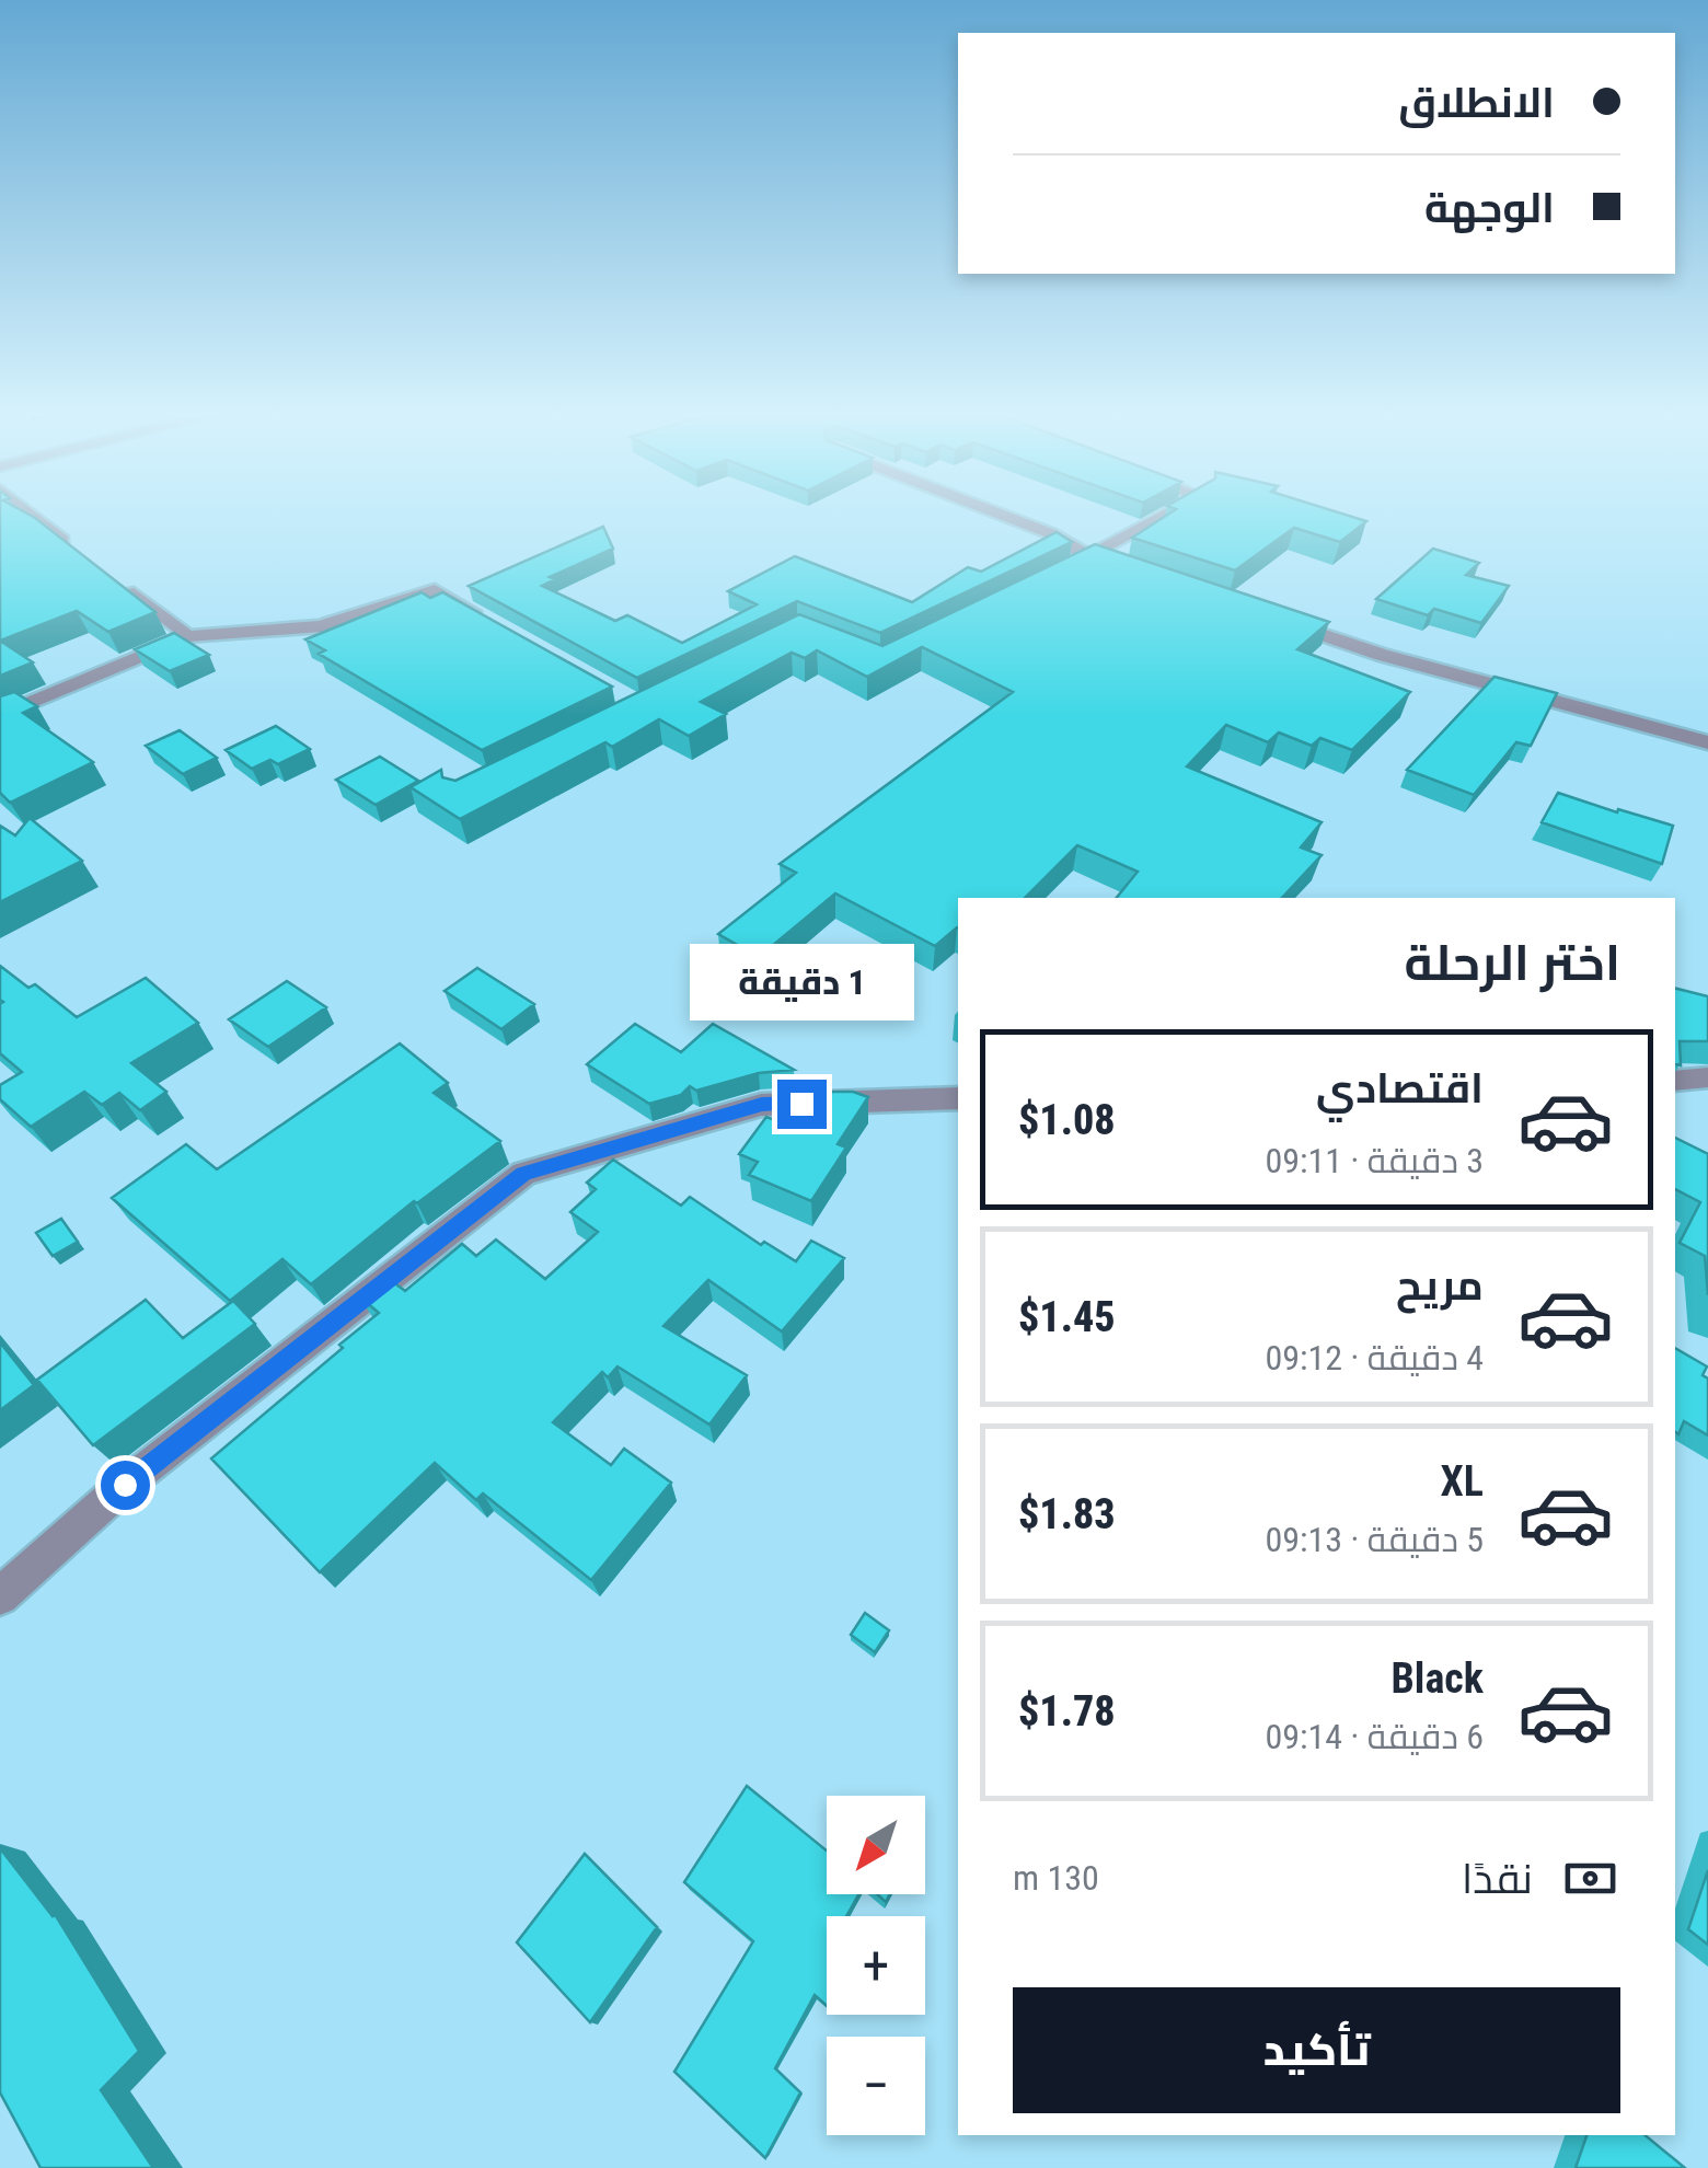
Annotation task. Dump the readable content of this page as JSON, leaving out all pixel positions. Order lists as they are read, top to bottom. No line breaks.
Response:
{"north":"bottom left","page":{"banner":["الانطلاق","الوجهة"],"heading":"اختر الرحلة","bubble":"1 دقيقة","list":[{"name":"اقتصادي","note":"3 دقيقة · 09:11","value":"$1.08"},{"name":"مريح","note":"4 دقيقة · 09:12","value":"$1.45"},{"name":"XL","note":"5 دقيقة · 09:13","value":"$1.83"},{"name":"Black","note":"6 دقيقة · 09:14","value":"$1.78"}],"map_buttons":["+","−"],"pay":["نقدًا","130 m"],"buttons":"تأكيد"}}
